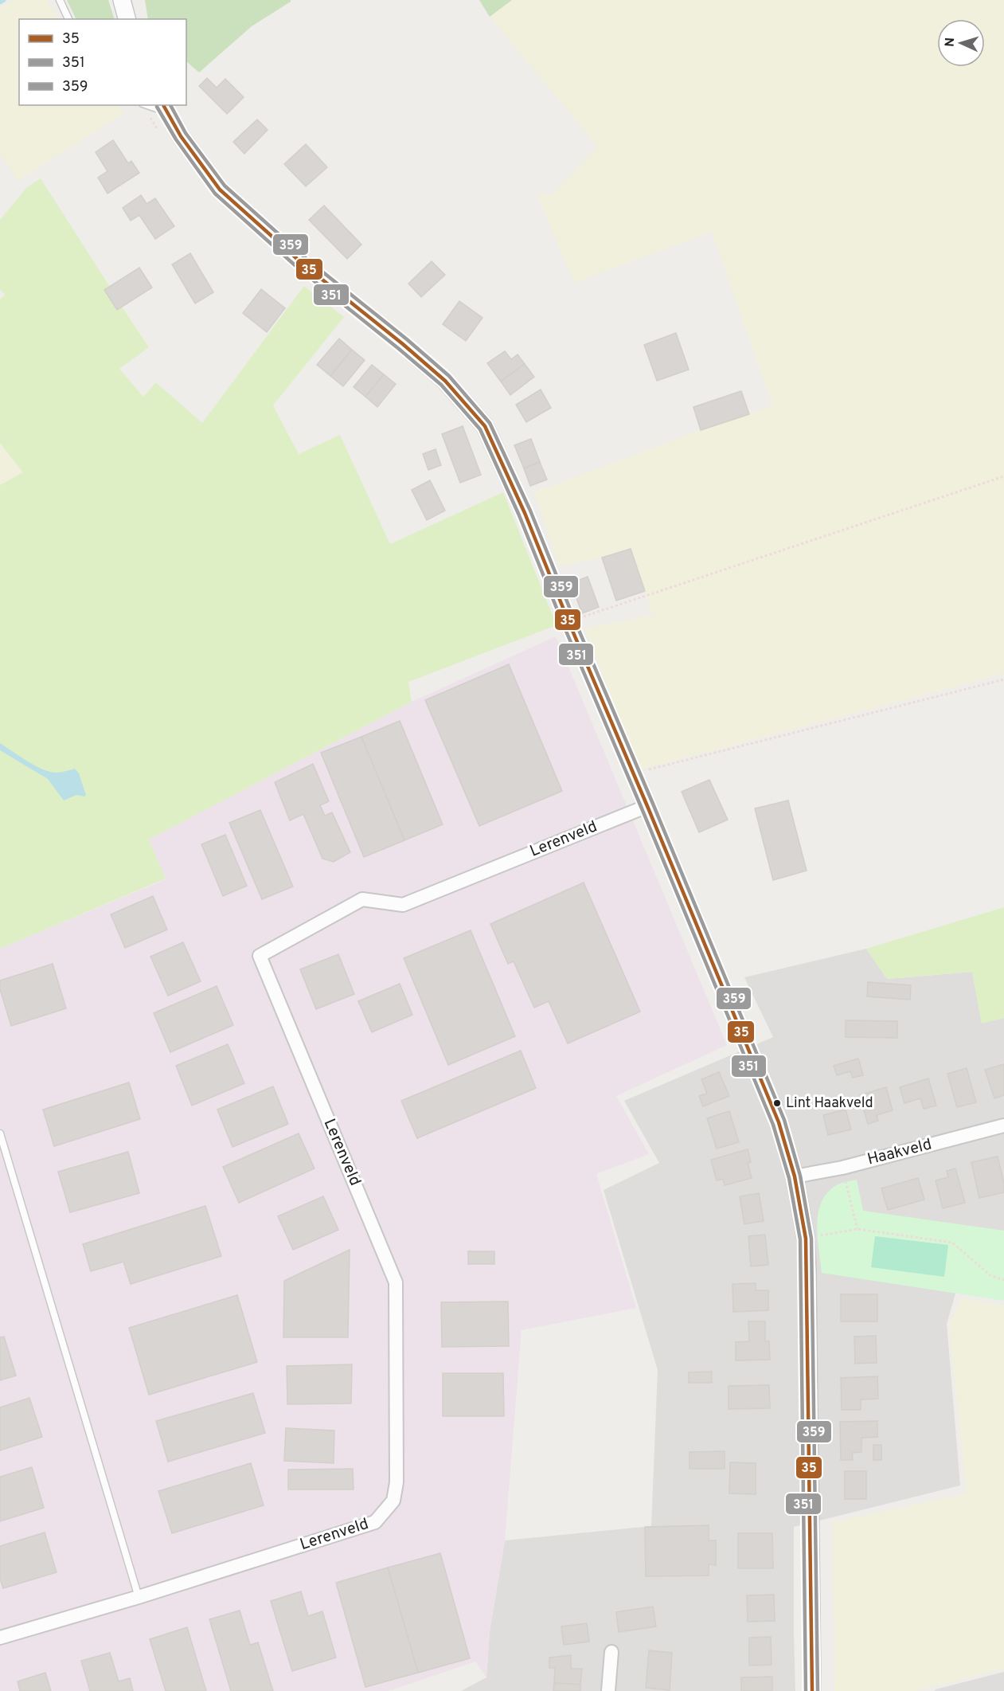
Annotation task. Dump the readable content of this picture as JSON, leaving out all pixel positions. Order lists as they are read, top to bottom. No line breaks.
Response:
{"streets":{"street":["Lerenveld","Haakveld"]},"places":["Lint Haakveld"],"lines":["transit line 35","transit line 359","transit line 351"],"legend":["35","351","359"],"north":"left"}
